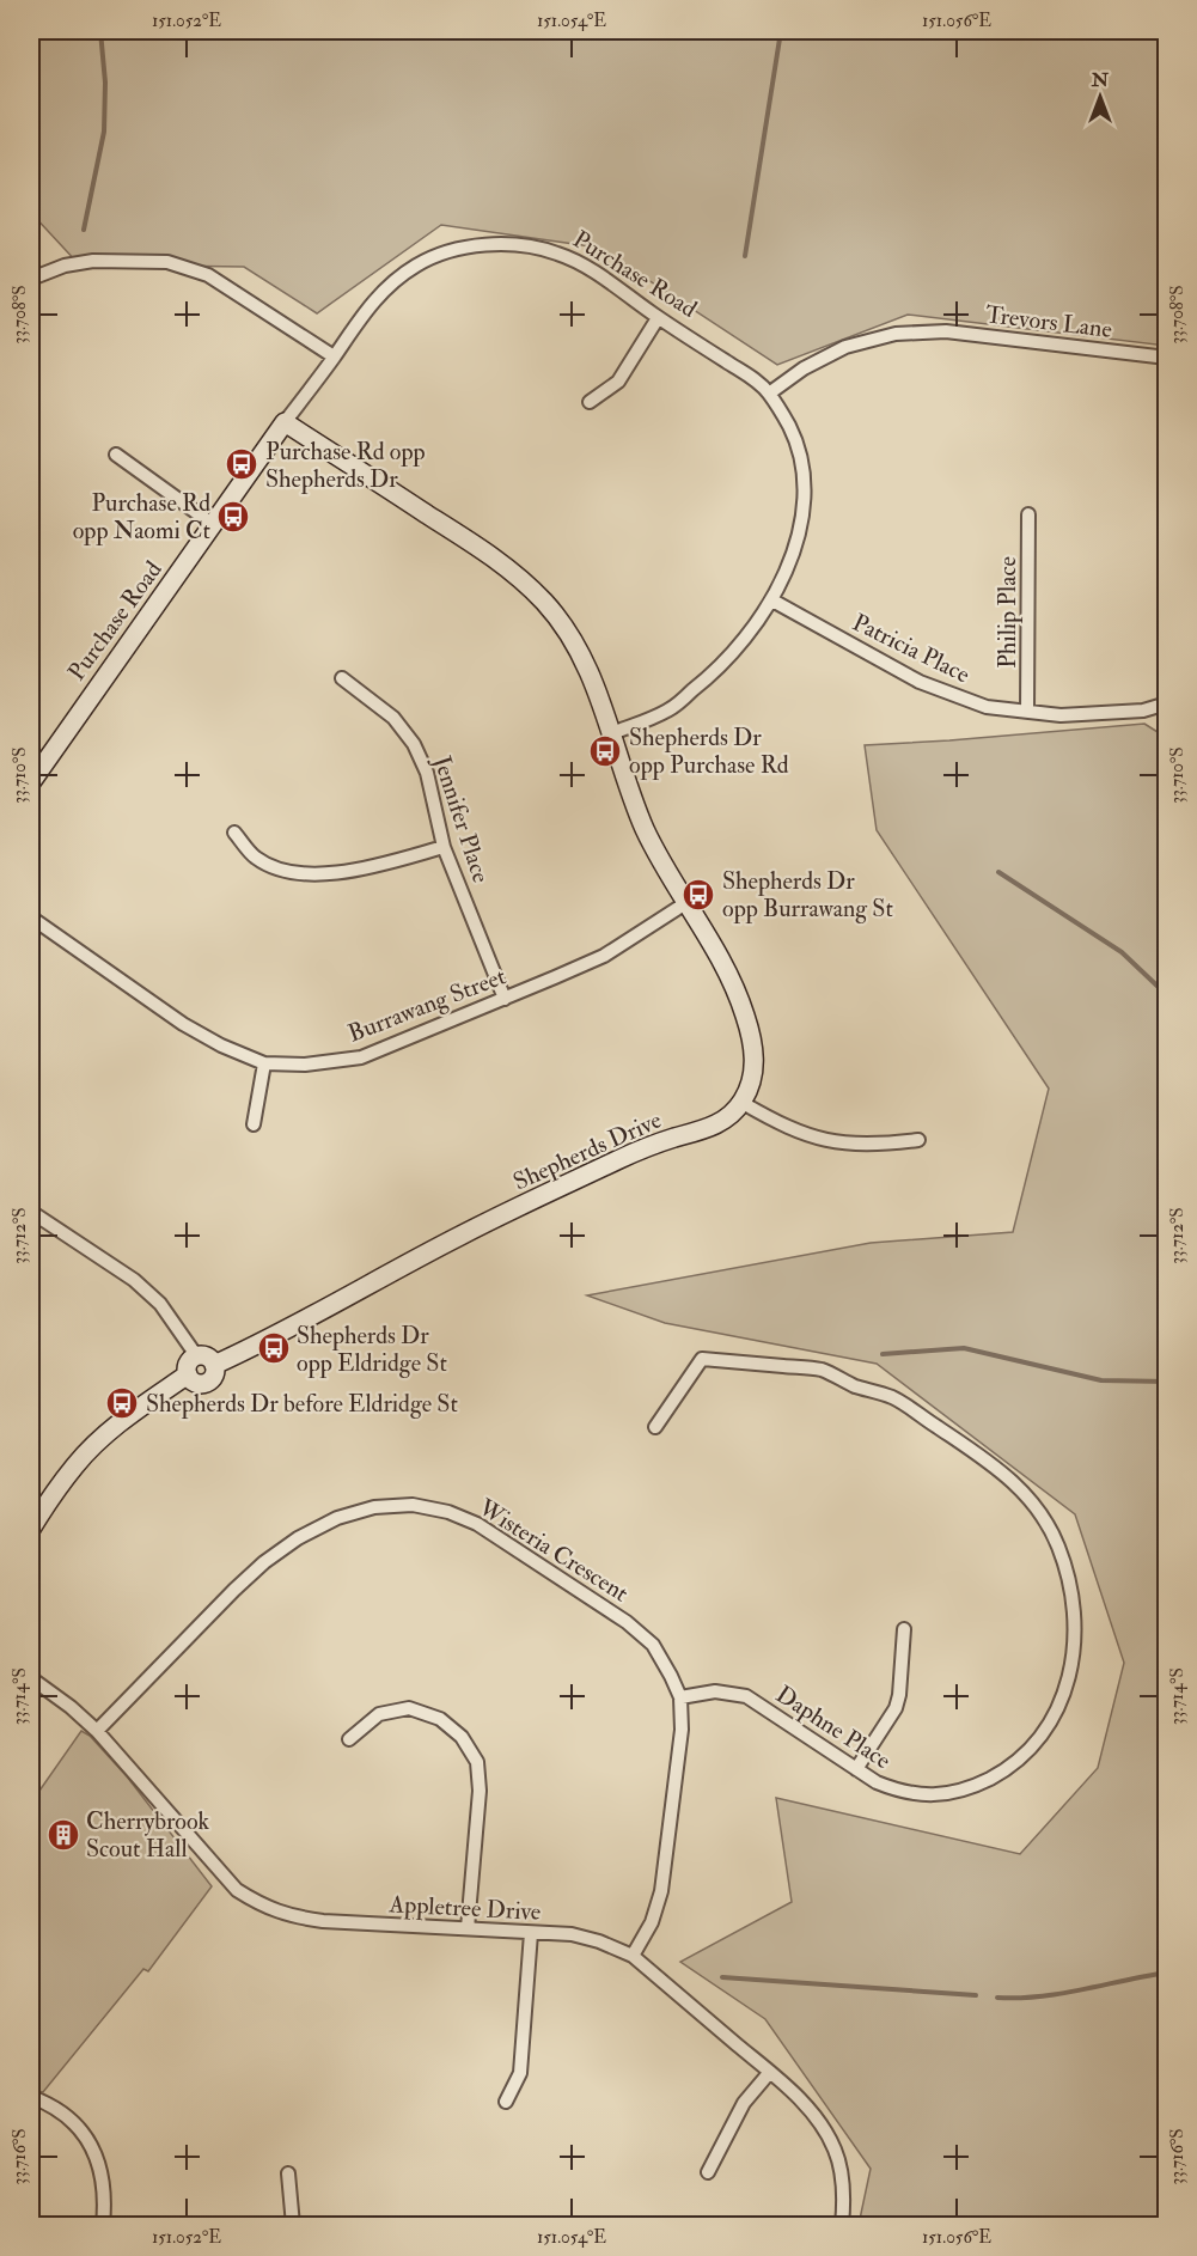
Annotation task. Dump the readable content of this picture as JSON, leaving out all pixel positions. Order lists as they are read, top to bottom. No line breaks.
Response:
{"streets":{"main road":["Purchase Road","Shepherds Drive"],"street":["Trevors Lane","Philip Place","Patricia Place","Jennifer Place","Burrawang Street","Wisteria Crescent","Daphne Place","Appletree Drive"]},"crossings":[["Purchase Road","Trevors Lane"],["Purchase Road","Patricia Place"],["Philip Place","Patricia Place"],["Jennifer Place","Burrawang Street"],["Wisteria Crescent","Daphne Place"],["Wisteria Crescent","Appletree Drive"]],"places":{"bus stop":["Purchase Rd opp Shepherds Dr","Purchase Rd opp Naomi Ct","Shepherds Dr opp Purchase Rd","Shepherds Dr opp Burrawang St","Shepherds Dr opp Eldridge St","Shepherds Dr before Eldridge St"],"building":["Cherrybrook Scout Hall"]},"north":"top","coordinates":["151.052°E","151.054°E","151.056°E","33.708°S","33.710°S","33.712°S","33.714°S","33.716°S"]}
